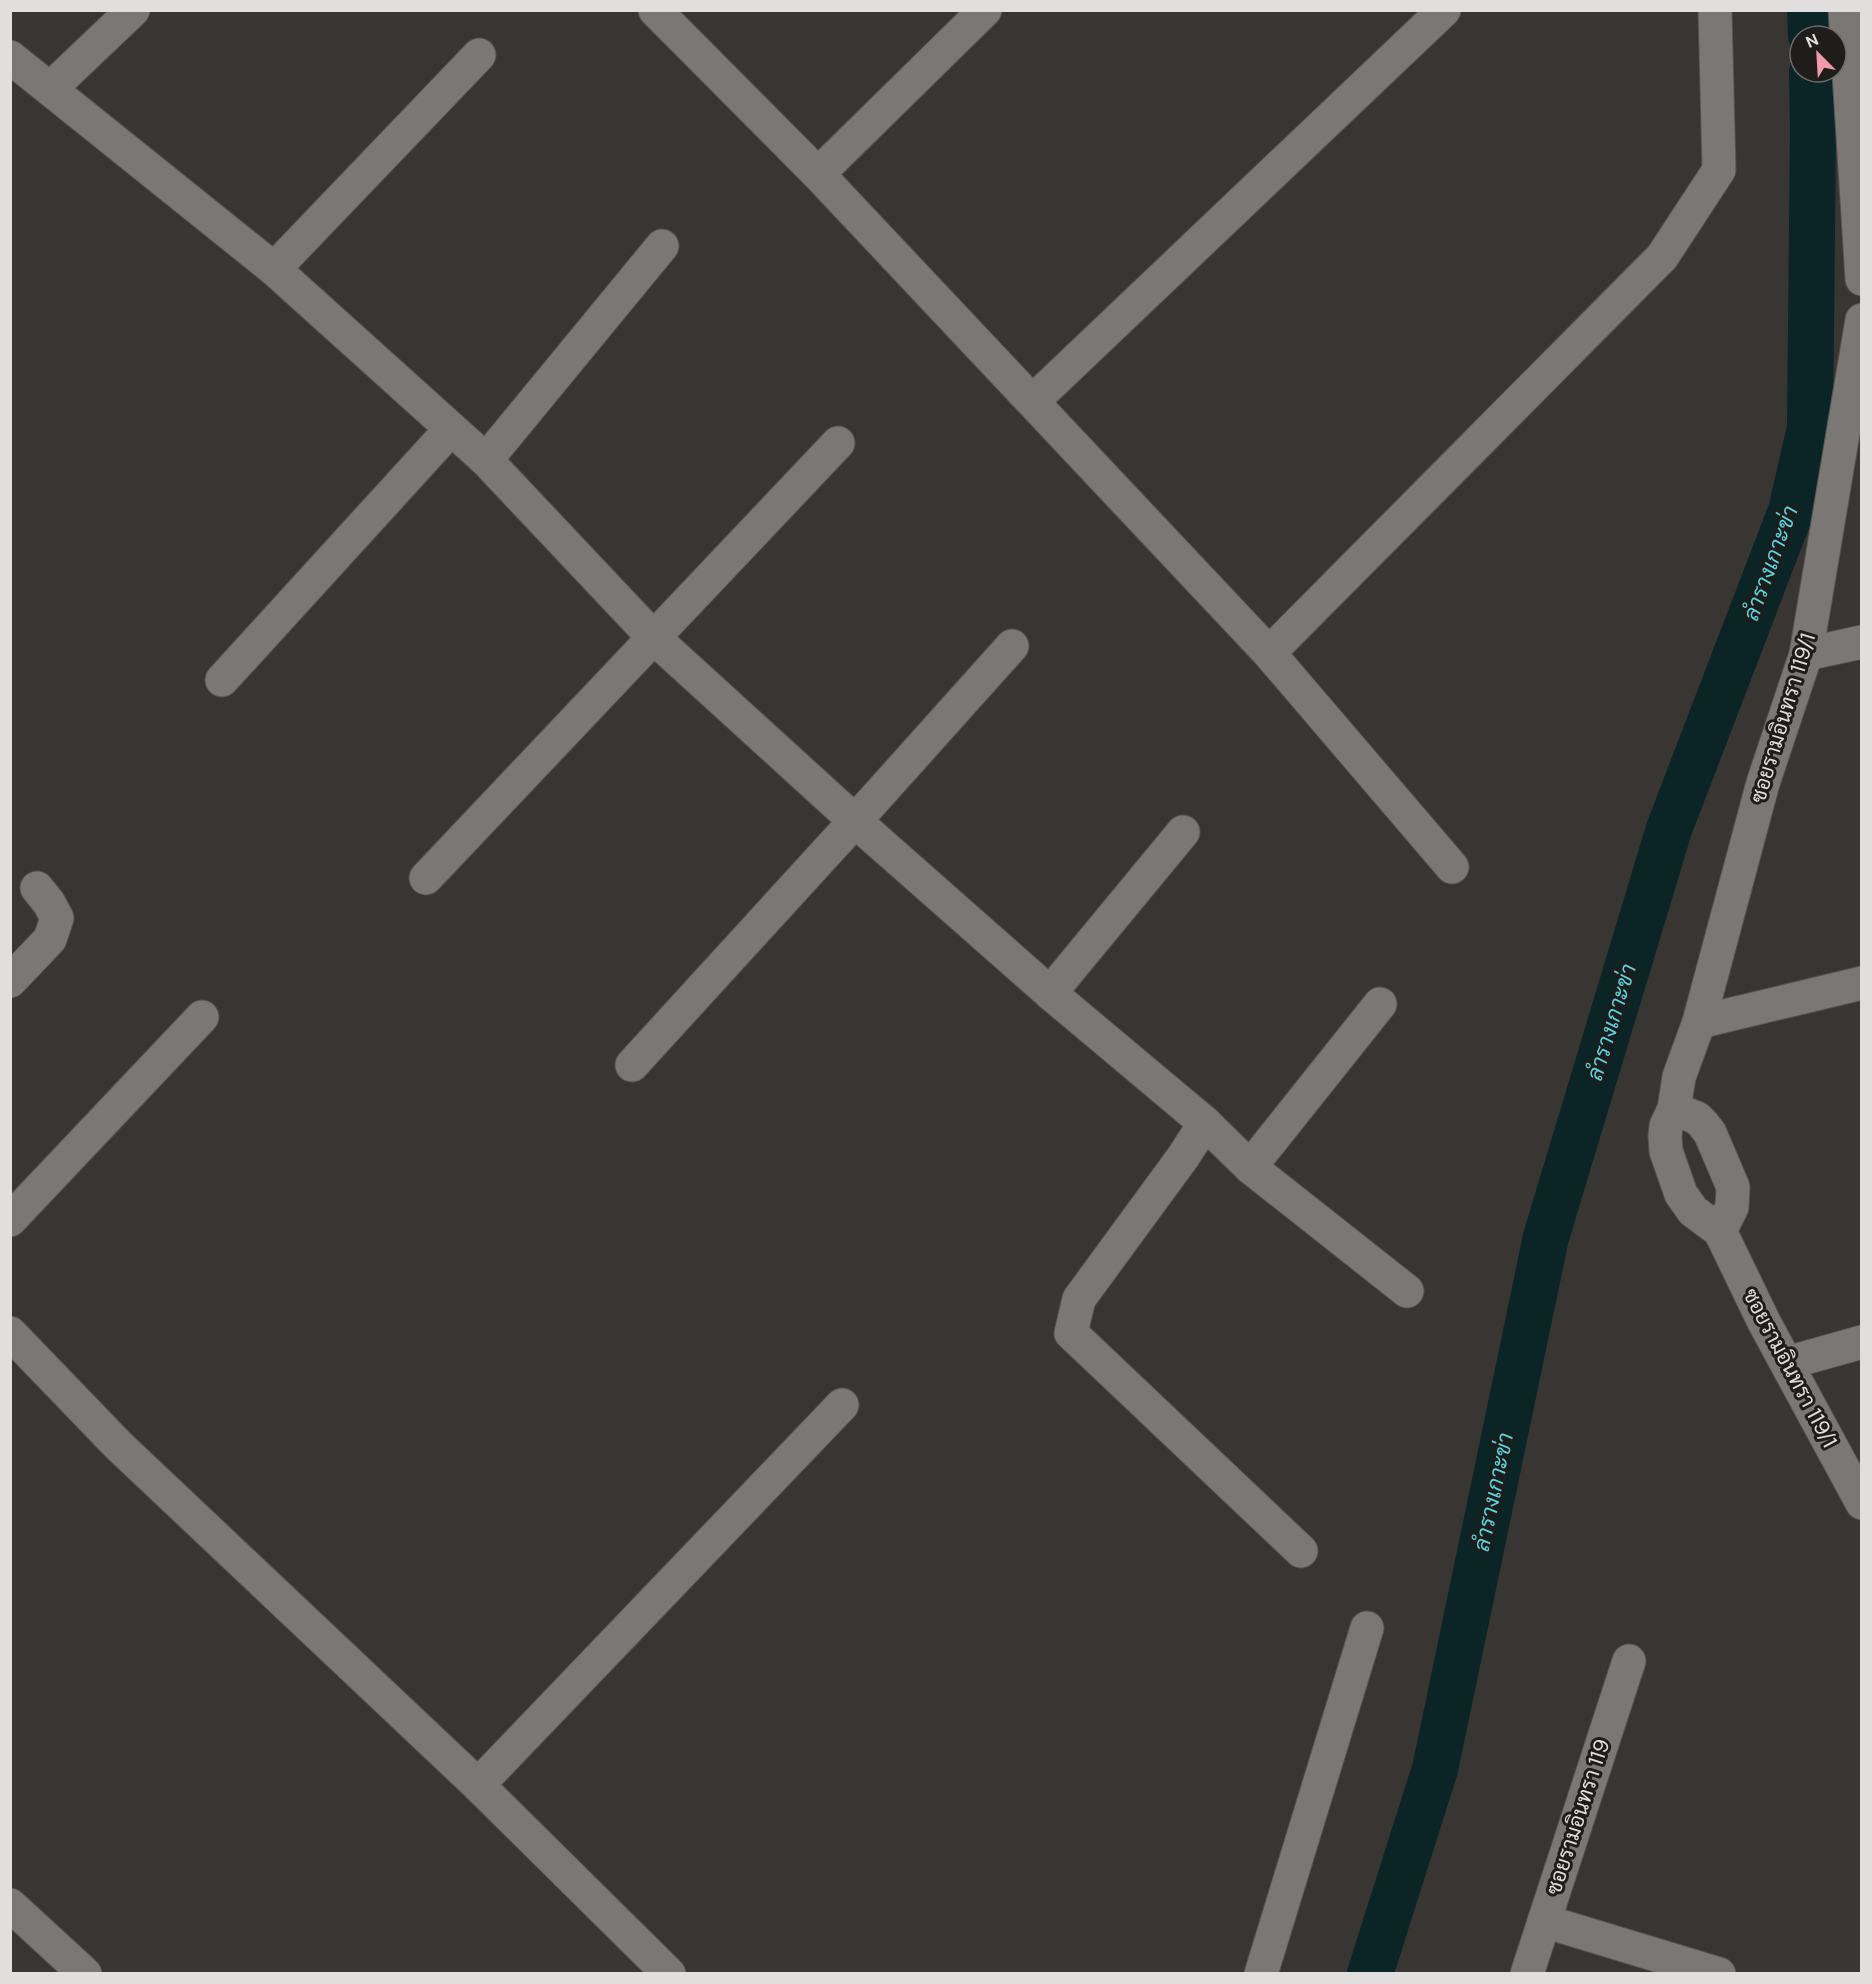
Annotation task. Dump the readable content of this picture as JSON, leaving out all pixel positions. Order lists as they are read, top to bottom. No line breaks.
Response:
{"streets":{"street":["ซอยรามอินทรา 119/1","ซอยรามอินทรา 119"]},"water":["ลำรางเกาะข่า"],"north":"top left"}
